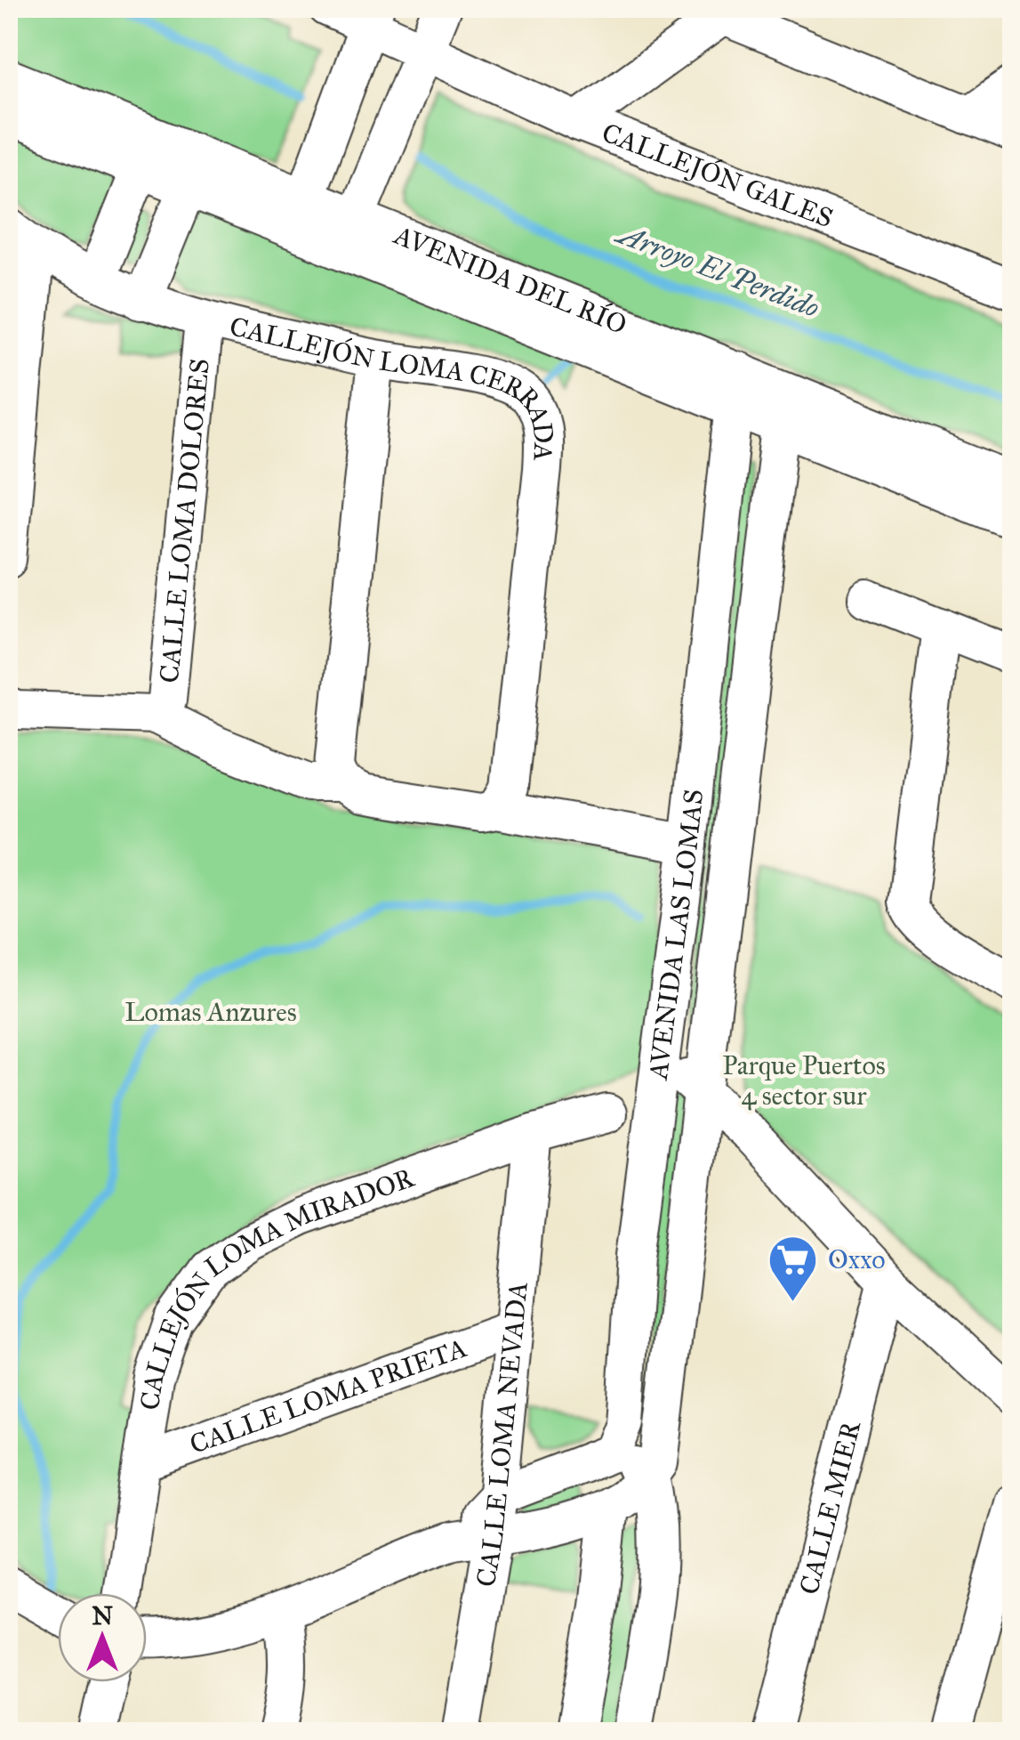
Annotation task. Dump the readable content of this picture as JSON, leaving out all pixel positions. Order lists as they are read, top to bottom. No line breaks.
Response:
{"streets":{"street":["CALLEJÓN GALES","AVENIDA DEL RÍO","CALLEJÓN LOMA CERRADA","CALLE LOMA DOLORES","AVENIDA LAS LOMAS","CALLEJÓN LOMA MIRADOR","CALLE LOMA PRIETA","CALLE LOMA NEVADA","CALLE MIER"]},"crossings":[["AVENIDA DEL RÍO","AVENIDA LAS LOMAS"],["CALLEJÓN LOMA CERRADA","CALLE LOMA DOLORES"],["CALLEJÓN LOMA MIRADOR","CALLE LOMA PRIETA"],["CALLEJÓN LOMA MIRADOR","CALLE LOMA NEVADA"],["CALLE LOMA PRIETA","CALLE LOMA NEVADA"]],"water":["Arroyo El Perdido"],"parks":["Lomas Anzures","Parque Puertos 4 sector sur"],"places":{"supermarket":["Oxxo"]},"north":"top"}
